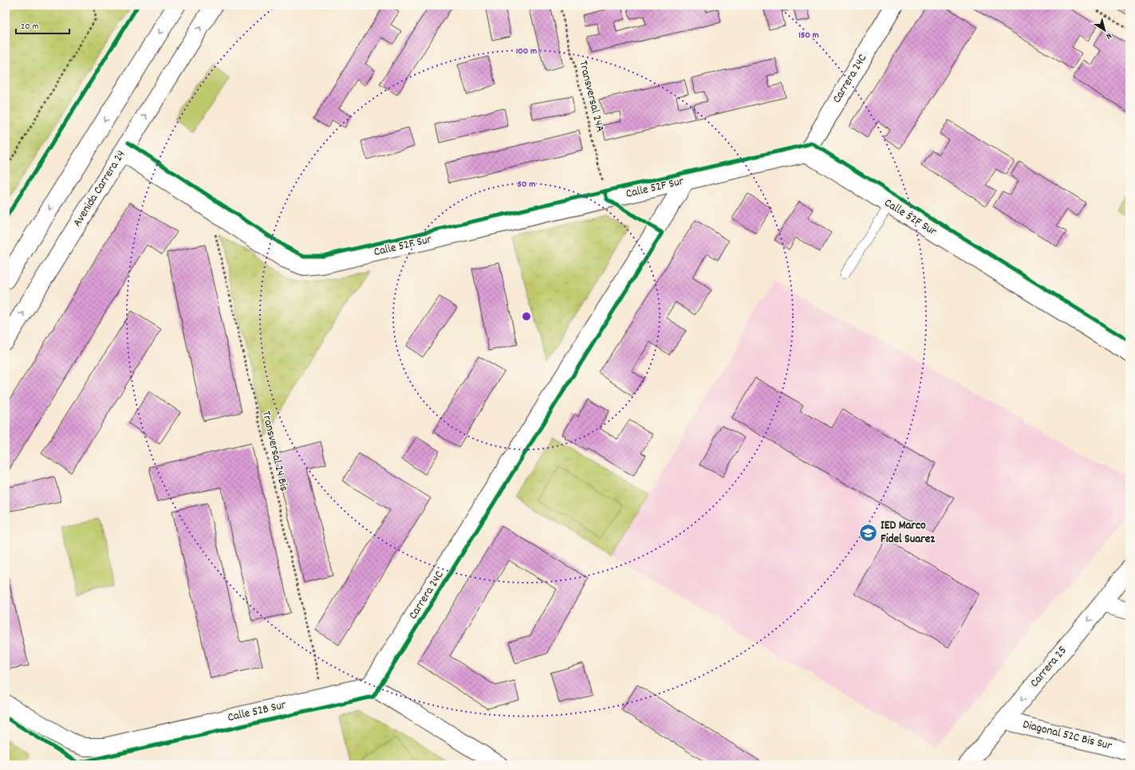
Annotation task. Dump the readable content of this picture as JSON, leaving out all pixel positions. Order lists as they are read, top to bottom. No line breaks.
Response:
{"streets":{"street":["Carrera 24C","Calle 52F Sur","Avenida Carrera 24","Carrera 25","Calle 52B Sur","Diagonal 52C Bis Sur"],"path":["Transversal 24A","Transversal 24 Bis"]},"crossings":[["Carrera 24C","Calle 52F Sur"],["Carrera 24C","Calle 52B Sur"],["Transversal 24A","Calle 52F Sur"],["Calle 52F Sur","Avenida Carrera 24"],["Calle 52F Sur","Transversal 24 Bis"],["Transversal 24 Bis","Calle 52B Sur"],["Carrera 25","Diagonal 52C Bis Sur"]],"one_way":["Carrera 25"],"places":{"school or university":["IED Marco Fidel Suarez"]},"scale_bar":"20 m","north":"bottom right","rings":["150 m","100 m","50 m"]}
